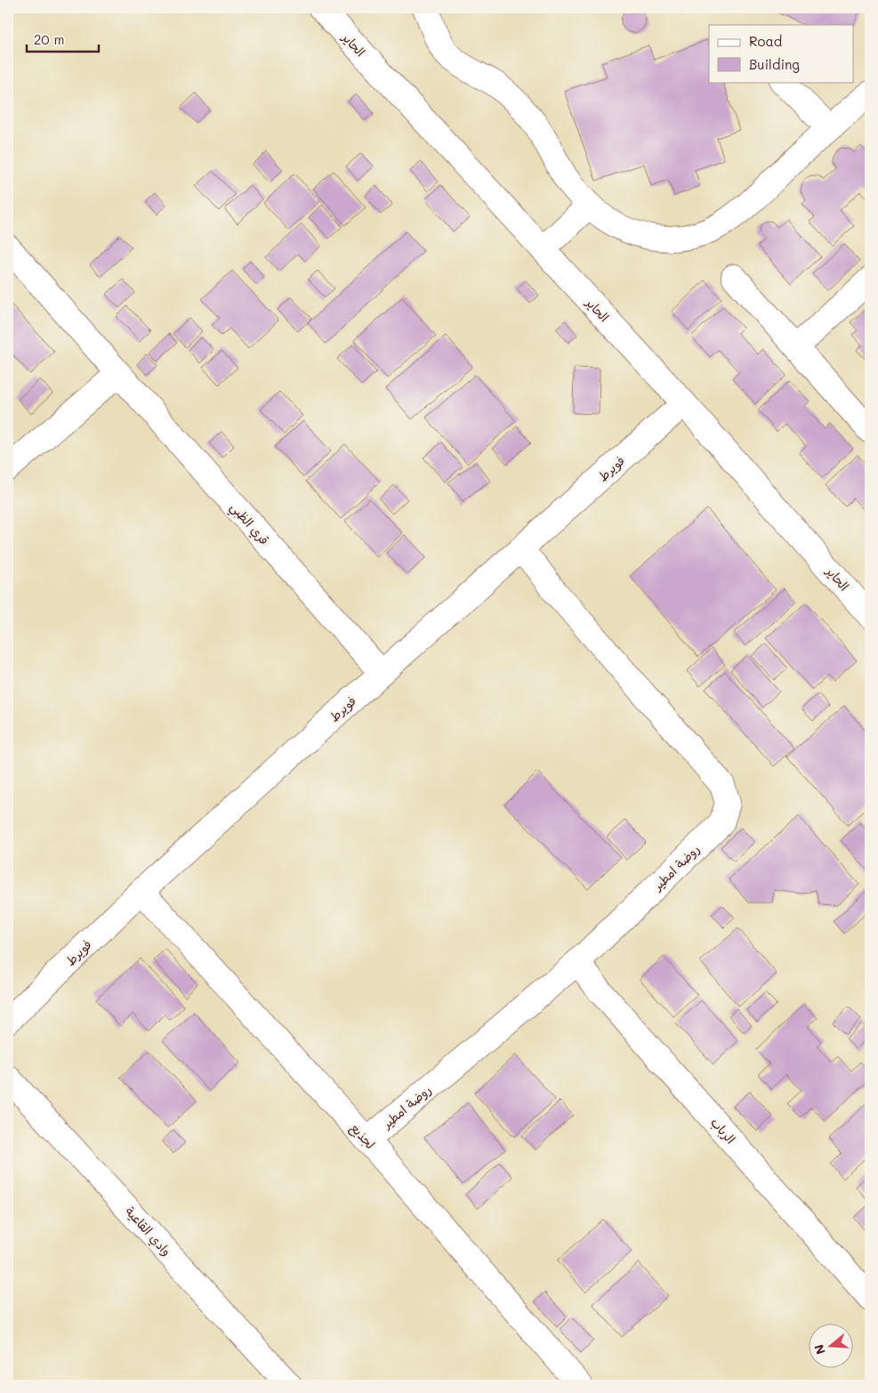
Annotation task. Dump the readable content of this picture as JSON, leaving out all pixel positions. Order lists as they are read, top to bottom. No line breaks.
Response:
{"streets":{"street":["الحاير","فويرط","قري الظبي","روضة امطير","الرباب","لجذيع","وادي القاعية"]},"crossings":[["الحاير","فويرط"],["فويرط","قري الظبي"],["فويرط","روضة امطير"],["فويرط","لجذيع"],["روضة امطير","الرباب"],["روضة امطير","لجذيع"]],"legend":["Road","Building"],"scale_bar":"20 m","north":"left"}
